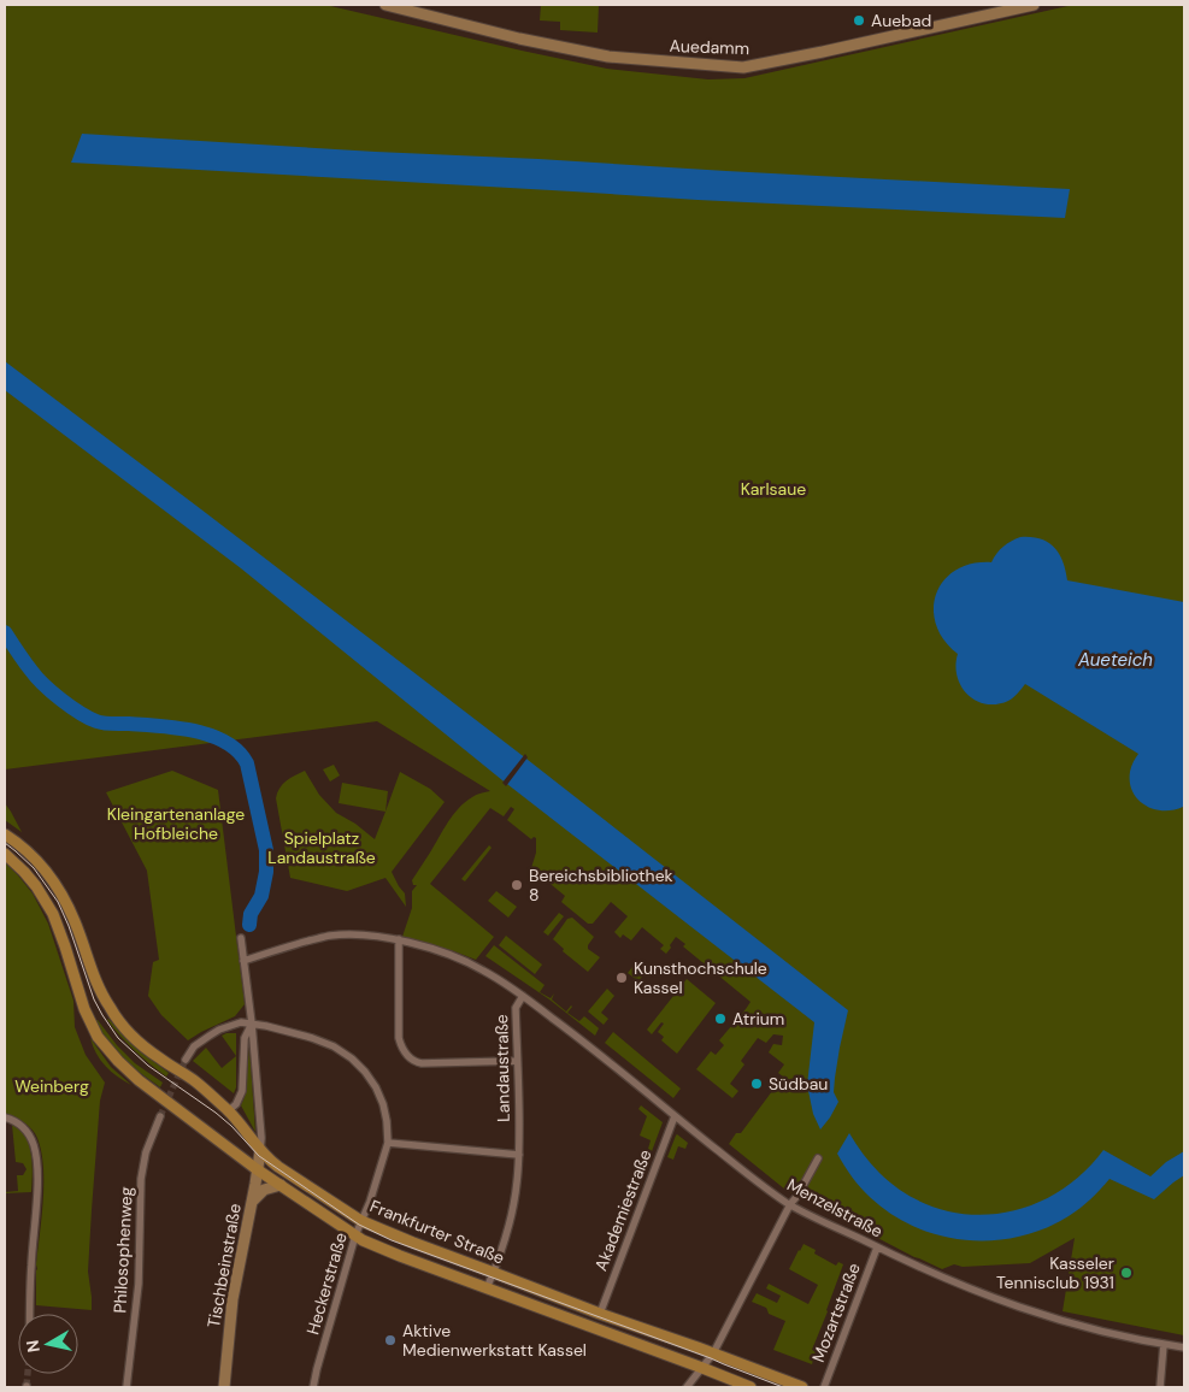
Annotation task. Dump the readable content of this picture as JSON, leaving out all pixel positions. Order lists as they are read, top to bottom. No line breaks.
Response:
{"streets":{"main road":["Frankfurter Straße"],"street":["Auedamm","Landaustraße","Menzelstraße","Akademiestraße","Philosophenweg","Tischbeinstraße","Heckerstraße","Mozartstraße"]},"crossings":[["Landaustraße","Menzelstraße"],["Landaustraße","Frankfurter Straße"],["Menzelstraße","Akademiestraße"],["Menzelstraße","Mozartstraße"],["Akademiestraße","Frankfurter Straße"],["Frankfurter Straße","Tischbeinstraße"],["Frankfurter Straße","Heckerstraße"]],"water":["Aueteich"],"parks":["Karlsaue","Kleingartenanlage Hofbleiche","Spielplatz Landaustraße","Weinberg"],"places":["Auebad","Bereichsbibliothek 8","Kunsthochschule Kassel","Atrium","Südbau","Kasseler Tennisclub 1931","Aktive Medienwerkstatt Kassel"],"north":"left"}
